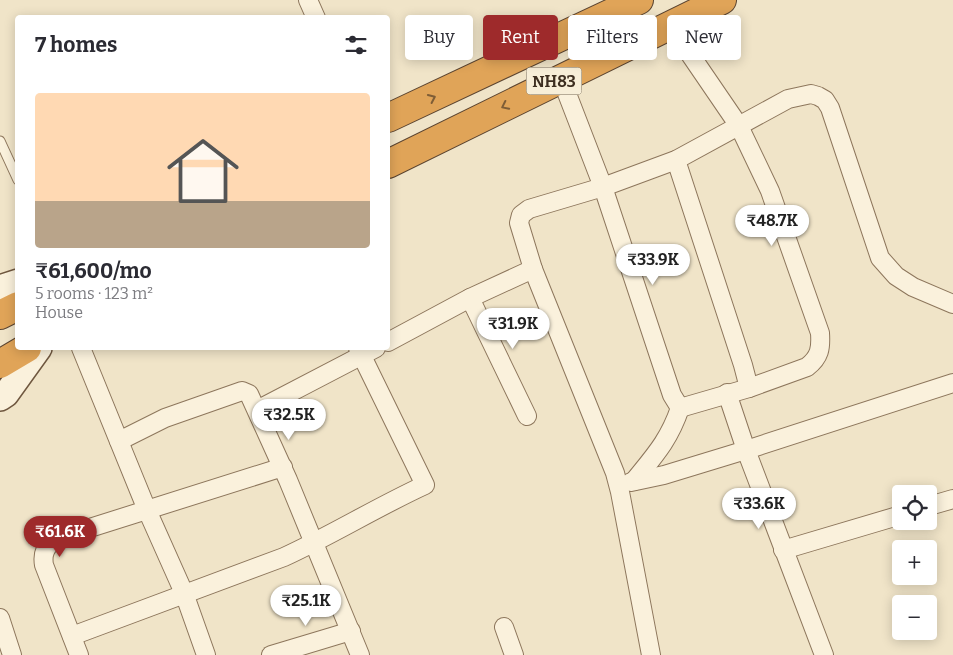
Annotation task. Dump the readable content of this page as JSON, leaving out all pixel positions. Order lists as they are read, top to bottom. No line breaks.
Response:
{"streets":{"highway":["NH83"]},"page":{"chip":["Buy","Rent","Filters","New"],"heading":"7 homes","list":[{"name":"₹61,600/mo","note":"5 rooms · 123 m² · House"}],"price":["₹48.7K","₹33.9K","₹31.9K","₹32.5K","₹33.6K","₹61.6K","₹25.1K"],"map_buttons":["+","−"]}}
